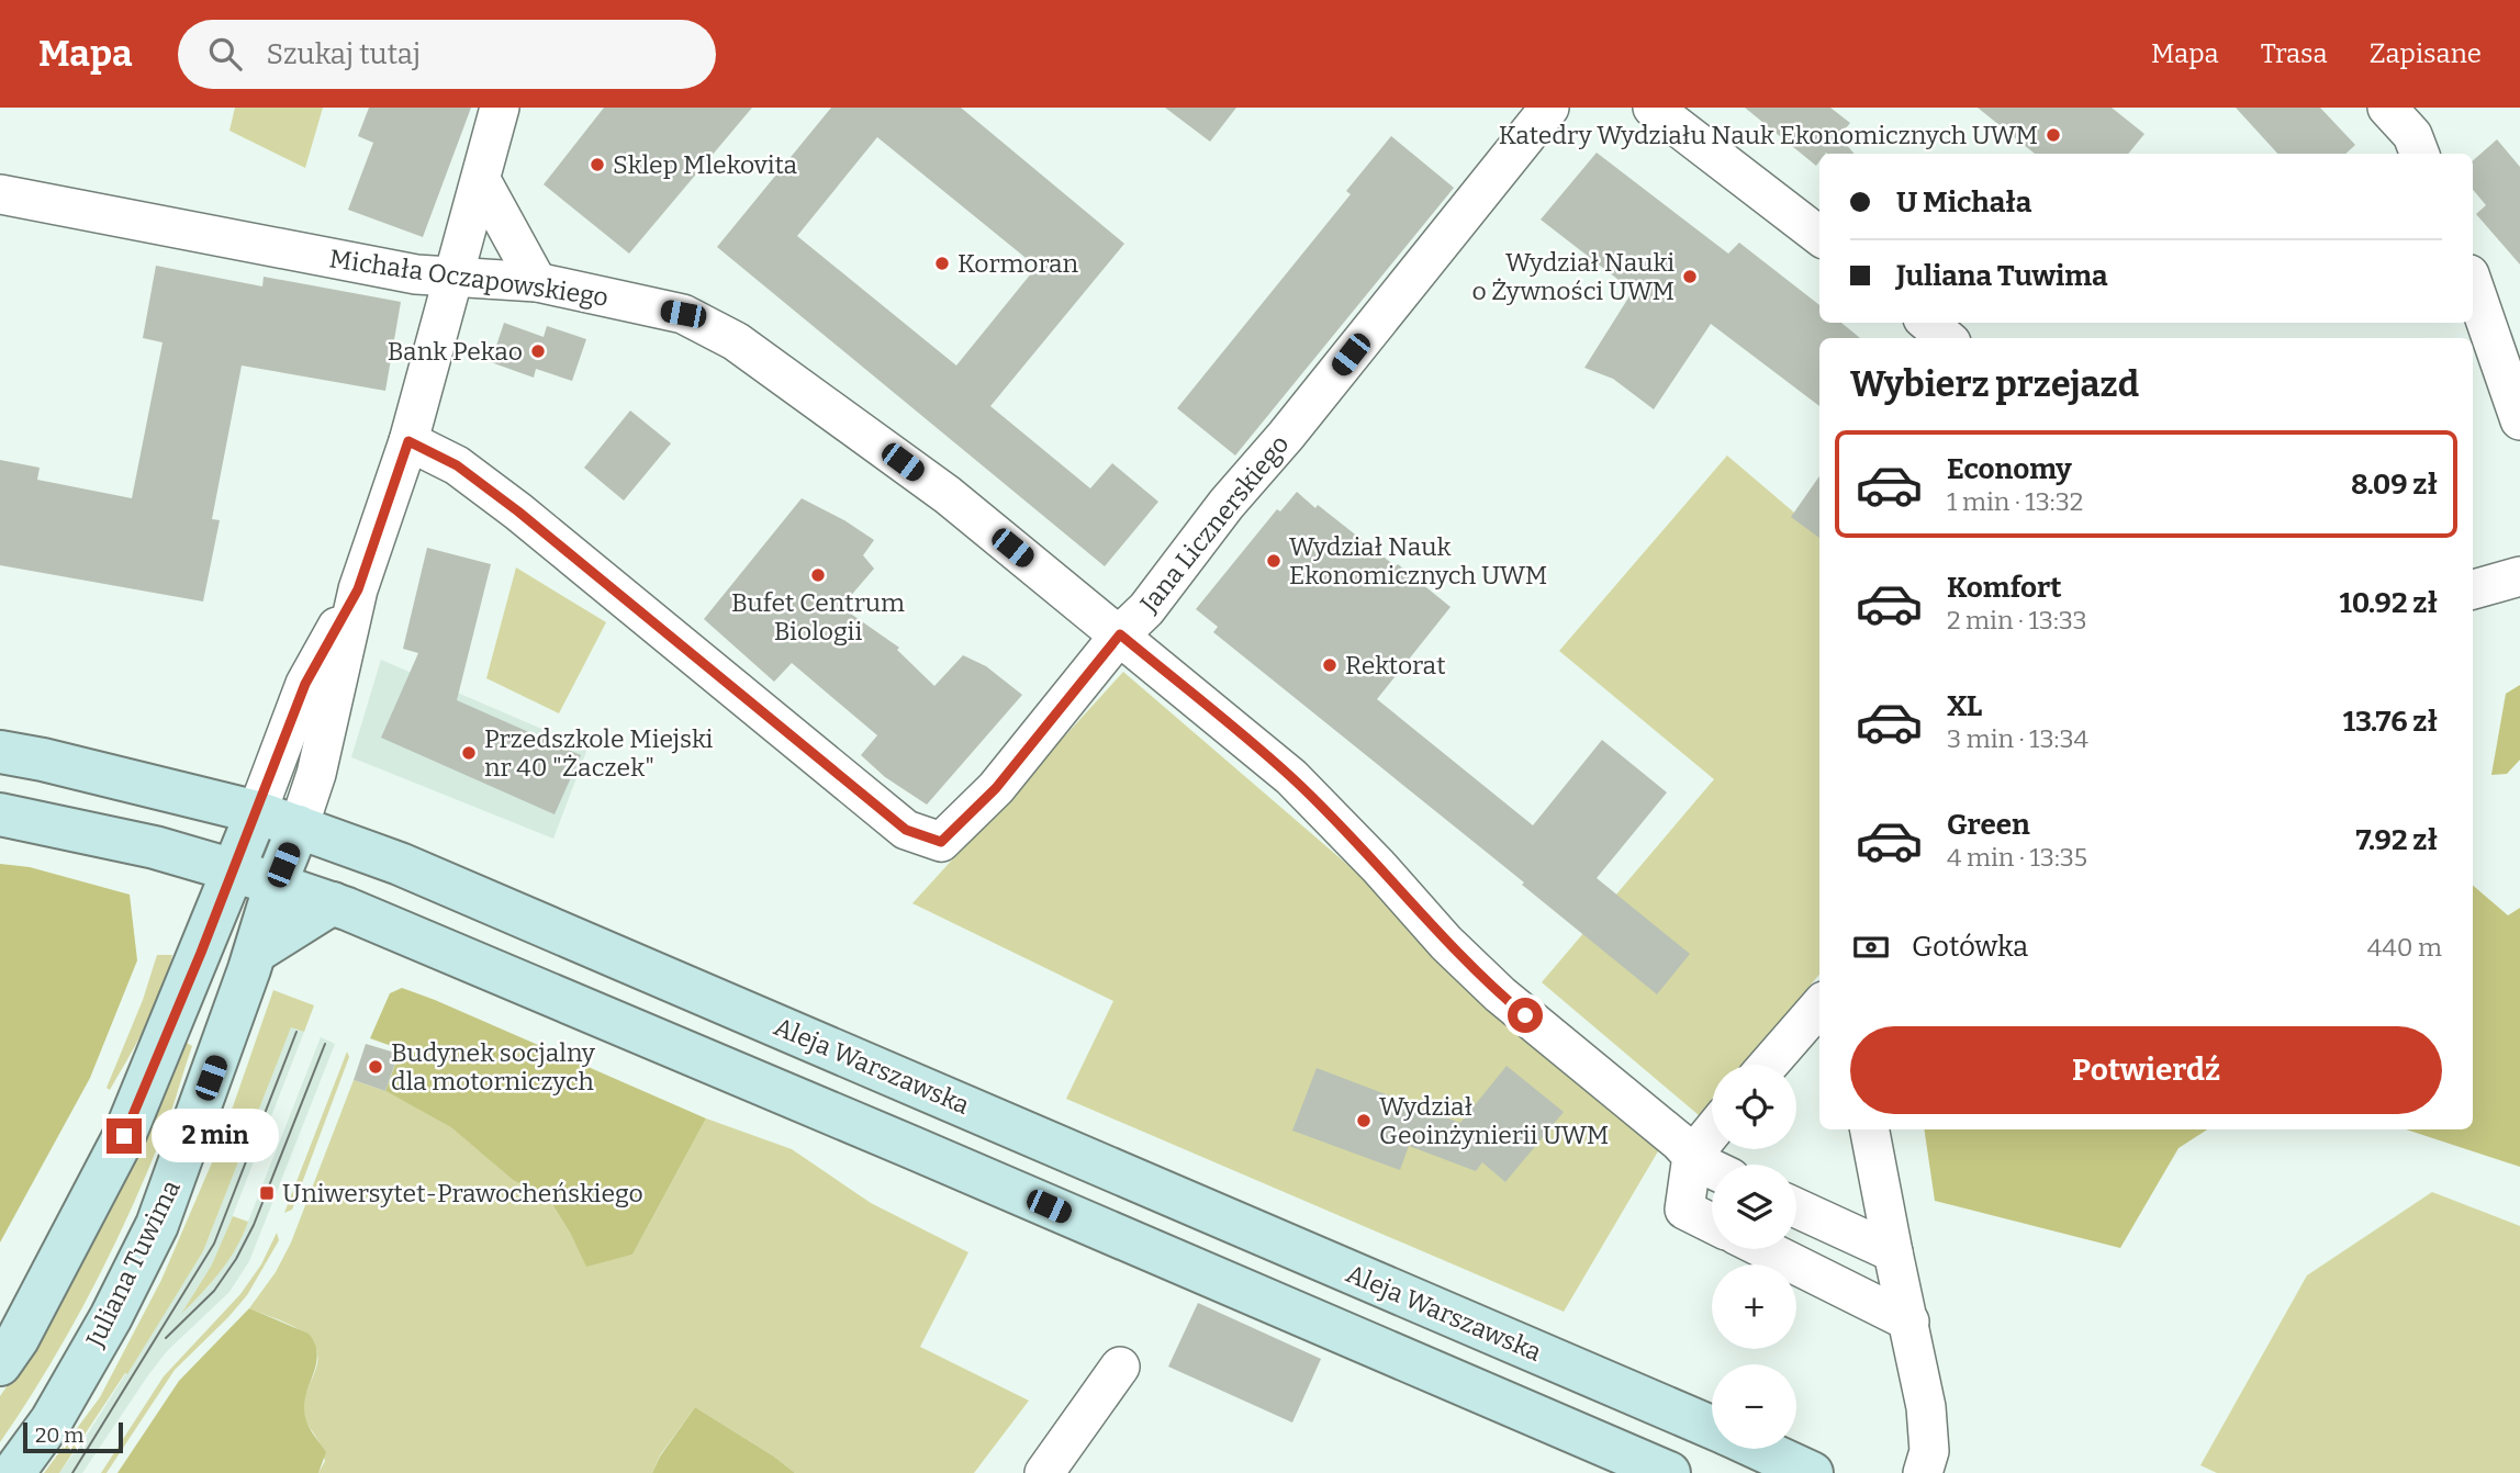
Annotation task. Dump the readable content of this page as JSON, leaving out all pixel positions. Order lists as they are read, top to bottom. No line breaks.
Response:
{"streets":{"main road":["Aleja Warszawska","Juliana Tuwima"],"street":["Michała Oczapowskiego","Jana Licznerskiego"]},"crossings":[["Michała Oczapowskiego","Jana Licznerskiego"],["Aleja Warszawska","Juliana Tuwima"]],"places":{"other":["Katedry Wydziału Nauk Ekonomicznych UWM","Sklep Mlekovita","Kormoran","Wydział Nauki o Żywności UWM","Bank Pekao","Wydział Nauk Ekonomicznych UWM","Bufet Centrum Biologii","Rektorat","Przedszkole Miejski nr 40 \"Żaczek\"","Budynek socjalny dla motorniczych","Wydział Geoinżynierii UWM"],"transit":["Uniwersytet-Prawocheńskiego"]},"scale_bar":"20 m","page":{"header":"Mapa","search":"Szukaj tutaj","nav":["Mapa","Trasa","Zapisane"],"banner":["U Michała","Juliana Tuwima"],"heading":"Wybierz przejazd","list":[{"name":"Economy","note":"1 min · 13:32","value":"8.09 zł"},{"name":"Komfort","note":"2 min · 13:33","value":"10.92 zł"},{"name":"XL","note":"3 min · 13:34","value":"13.76 zł"},{"name":"Green","note":"4 min · 13:35","value":"7.92 zł"}],"pay":["Gotówka","440 m"],"buttons":"Potwierdź","map_buttons":["+","−"],"bubble":"2 min","scale":"20 m"}}
